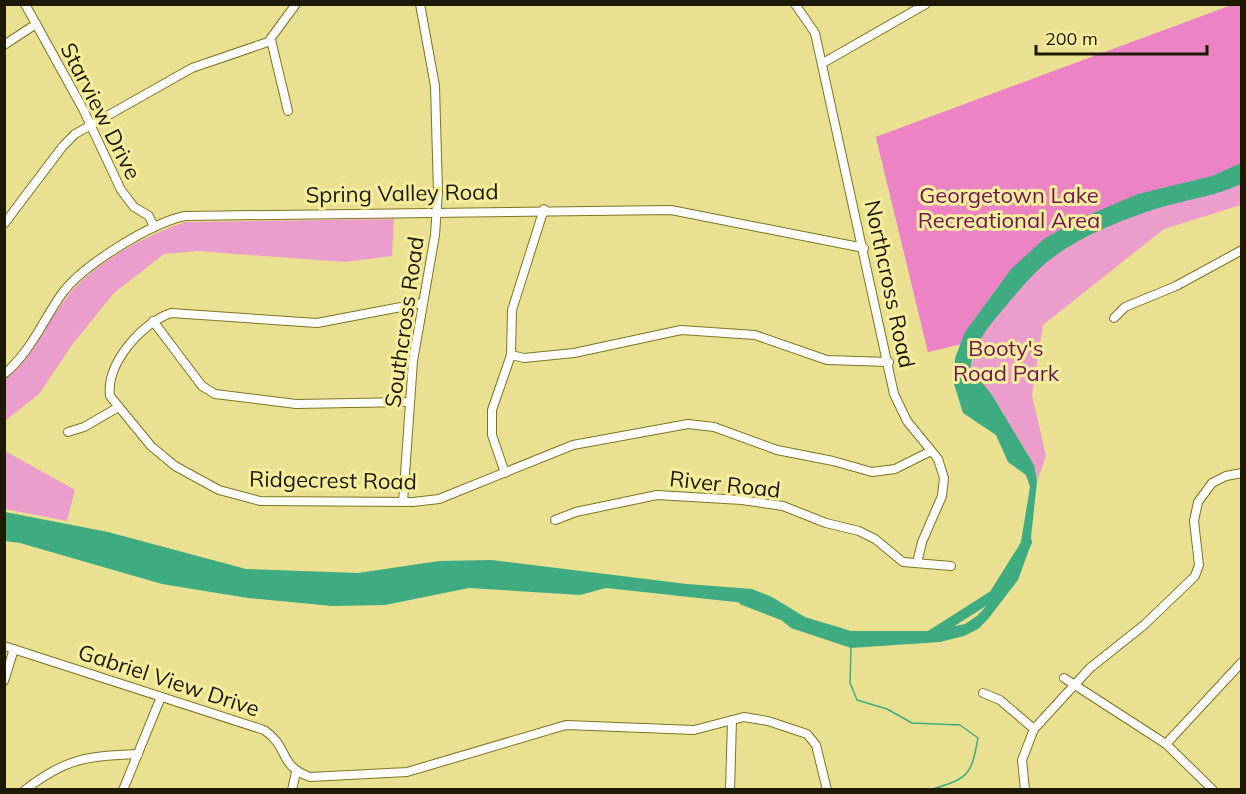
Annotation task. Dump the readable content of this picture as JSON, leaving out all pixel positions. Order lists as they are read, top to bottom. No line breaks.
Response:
{"streets":{"street":["Starview Drive","Spring Valley Road","Northcross Road","Southcross Road","Ridgecrest Road","River Road","Gabriel View Drive"]},"crossings":[["Starview Drive","Spring Valley Road"],["Spring Valley Road","Northcross Road"],["Spring Valley Road","Southcross Road"],["Northcross Road","Ridgecrest Road"],["Northcross Road","River Road"],["Southcross Road","Ridgecrest Road"]],"parks":["Georgetown Lake Recreational Area","Booty's Road Park"],"scale_bar":"200 m"}
